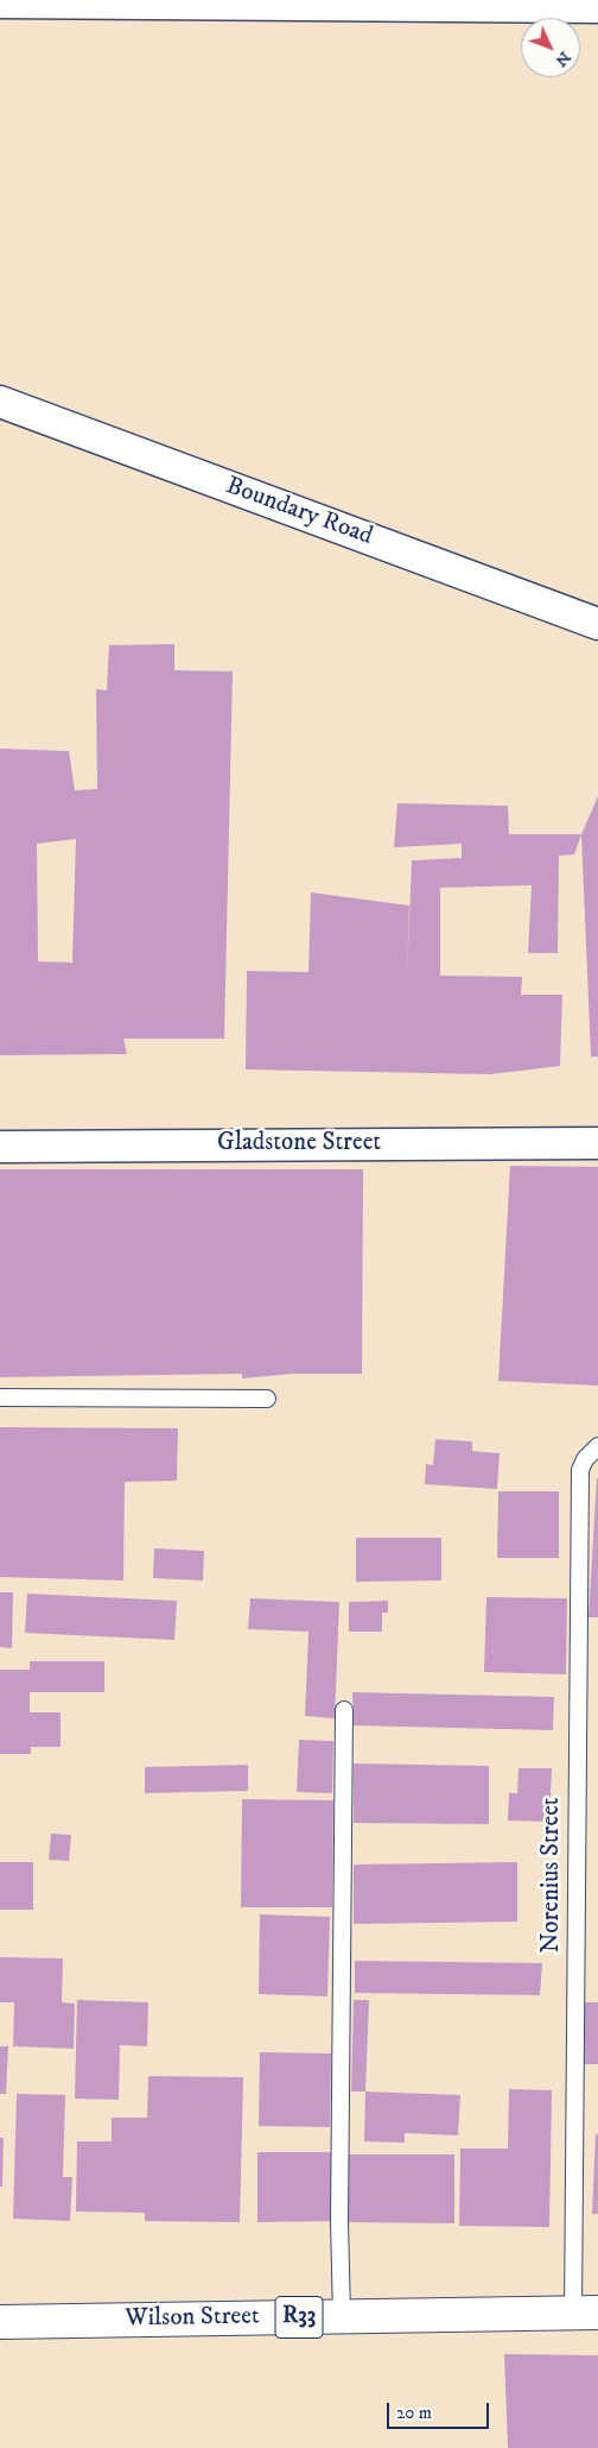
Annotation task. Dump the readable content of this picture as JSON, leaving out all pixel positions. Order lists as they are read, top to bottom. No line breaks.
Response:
{"streets":{"main road":["R33","Wilson Street"],"street":["Boundary Road","Gladstone Street"],"lane":["Norenius Street"]},"crossings":[["Norenius Street","Wilson Street"]],"scale_bar":"20 m","north":"bottom right"}
